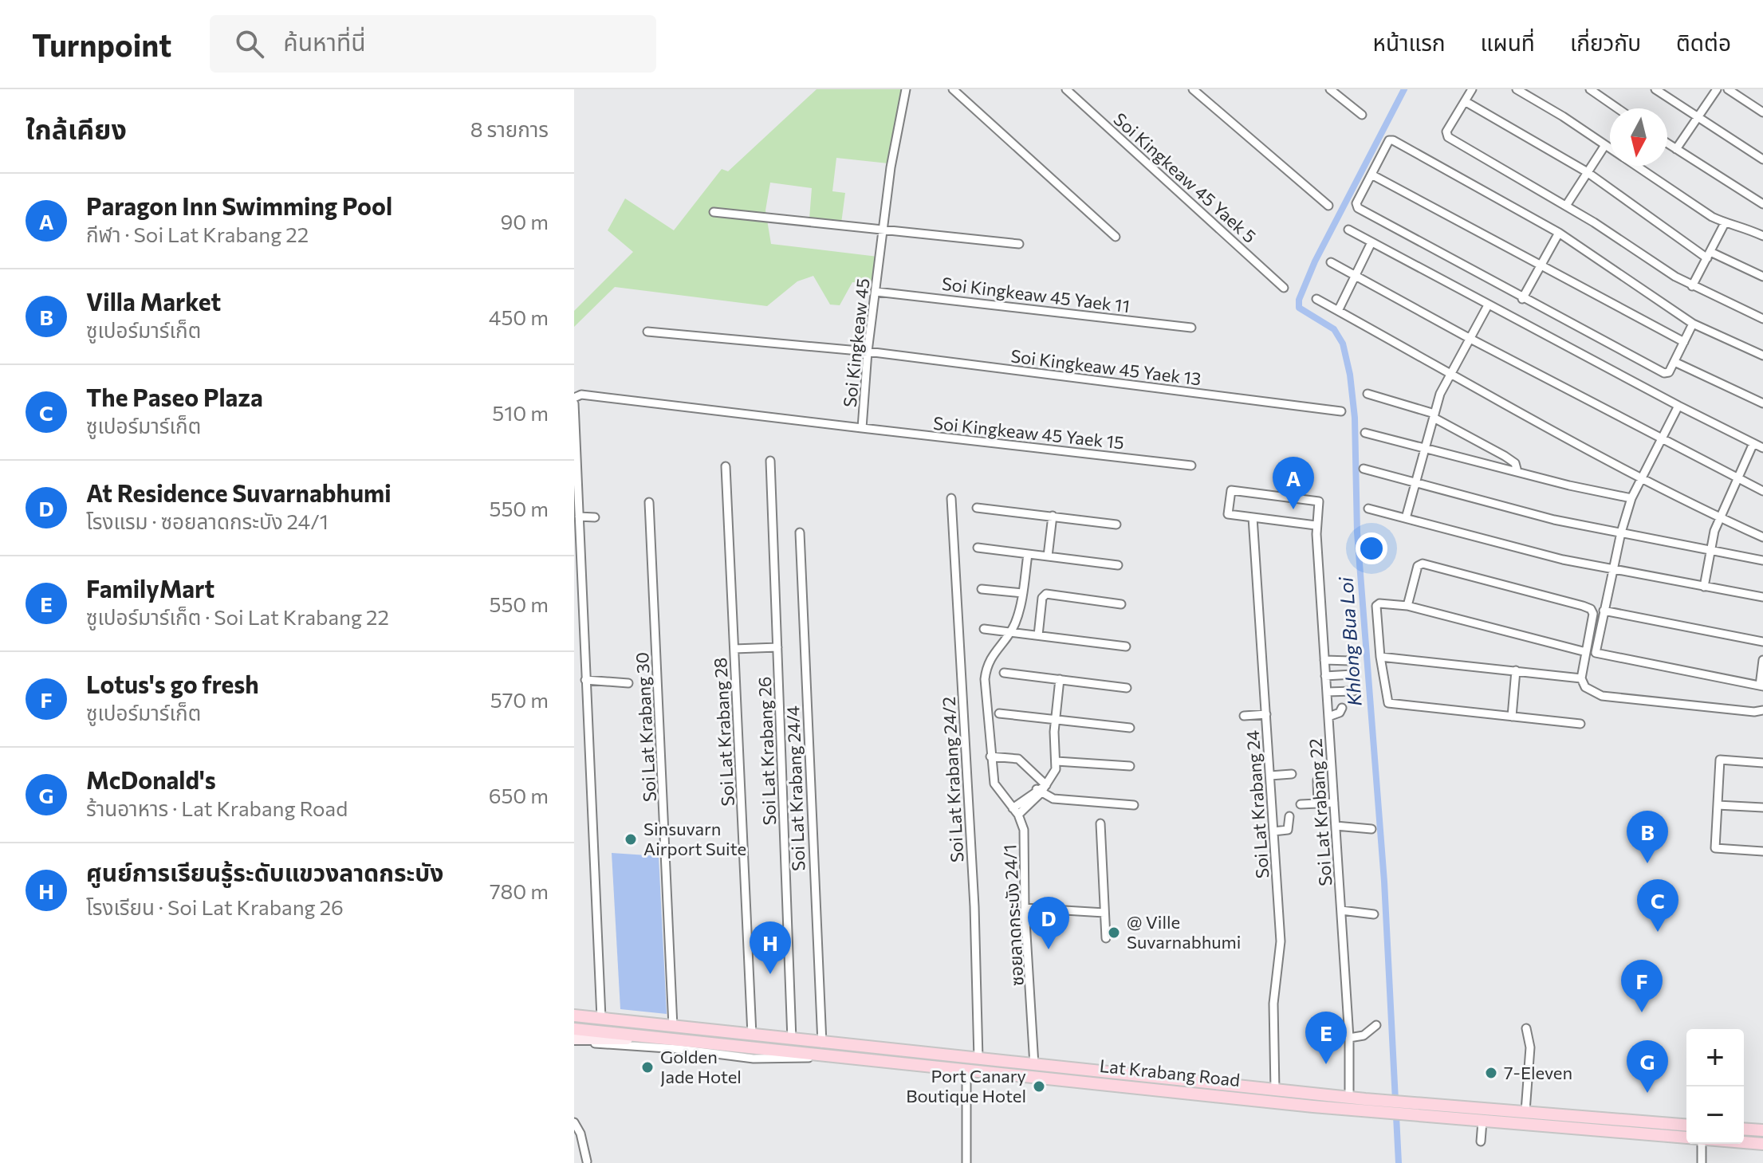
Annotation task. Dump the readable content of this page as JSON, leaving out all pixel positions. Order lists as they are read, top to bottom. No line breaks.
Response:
{"streets":{"main road":["Lat Krabang Road"],"street":["Soi Kingkeaw 45 Yaek 5","Soi Kingkeaw 45 Yaek 11","Soi Kingkeaw 45","Soi Kingkeaw 45 Yaek 13","Soi Kingkeaw 45 Yaek 15","Soi Lat Krabang 30","Soi Lat Krabang 28","Soi Lat Krabang 26","Soi Lat Krabang 24/2","Soi Lat Krabang 24/4","Soi Lat Krabang 24","Soi Lat Krabang 22","ซอยลาดกระบัง 24/1"]},"crossings":[["Soi Kingkeaw 45 Yaek 11","Soi Kingkeaw 45"],["Soi Kingkeaw 45","Soi Kingkeaw 45 Yaek 13"],["Soi Kingkeaw 45","Soi Kingkeaw 45 Yaek 15"],["Soi Lat Krabang 30","Lat Krabang Road"],["Soi Lat Krabang 28","Lat Krabang Road"],["Soi Lat Krabang 26","Lat Krabang Road"],["Soi Lat Krabang 24/2","Lat Krabang Road"],["Soi Lat Krabang 24/4","Lat Krabang Road"],["Soi Lat Krabang 24","Soi Lat Krabang 22"],["Soi Lat Krabang 24","Lat Krabang Road"],["Soi Lat Krabang 22","Lat Krabang Road"],["ซอยลาดกระบัง 24/1","Lat Krabang Road"]],"water":["Khlong Bua Loi"],"places":["Sinsuvarn Airport Suite","@ Ville Suvarnabhumi","Golden Jade Hotel","7-Eleven","Port Canary Boutique Hotel"],"north":"bottom","page":{"header":"Turnpoint","search":"ค้นหาที่นี่","nav":["หน้าแรก","แผนที่","เกี่ยวกับ","ติดต่อ"],"heading":["ใกล้เคียง","8 รายการ"],"list":[{"mark":"A","name":"Paragon Inn Swimming Pool","note":"กีฬา · Soi Lat Krabang 22","value":"90 m"},{"mark":"B","name":"Villa Market","note":"ซูเปอร์มาร์เก็ต","value":"450 m"},{"mark":"C","name":"The Paseo Plaza","note":"ซูเปอร์มาร์เก็ต","value":"510 m"},{"mark":"D","name":"At Residence Suvarnabhumi","note":"โรงแรม · ซอยลาดกระบัง 24/1","value":"550 m"},{"mark":"E","name":"FamilyMart","note":"ซูเปอร์มาร์เก็ต · Soi Lat Krabang 22","value":"550 m"},{"mark":"F","name":"Lotus's go fresh","note":"ซูเปอร์มาร์เก็ต","value":"570 m"},{"mark":"G","name":"McDonald's","note":"ร้านอาหาร · Lat Krabang Road","value":"650 m"},{"mark":"H","name":"ศูนย์การเรียนรู้ระดับแขวงลาดกระบัง","note":"โรงเรียน · Soi Lat Krabang 26","value":"780 m"}],"pins":["A","B","C","D","H","F","E","G"],"map_buttons":["+","−"]}}
